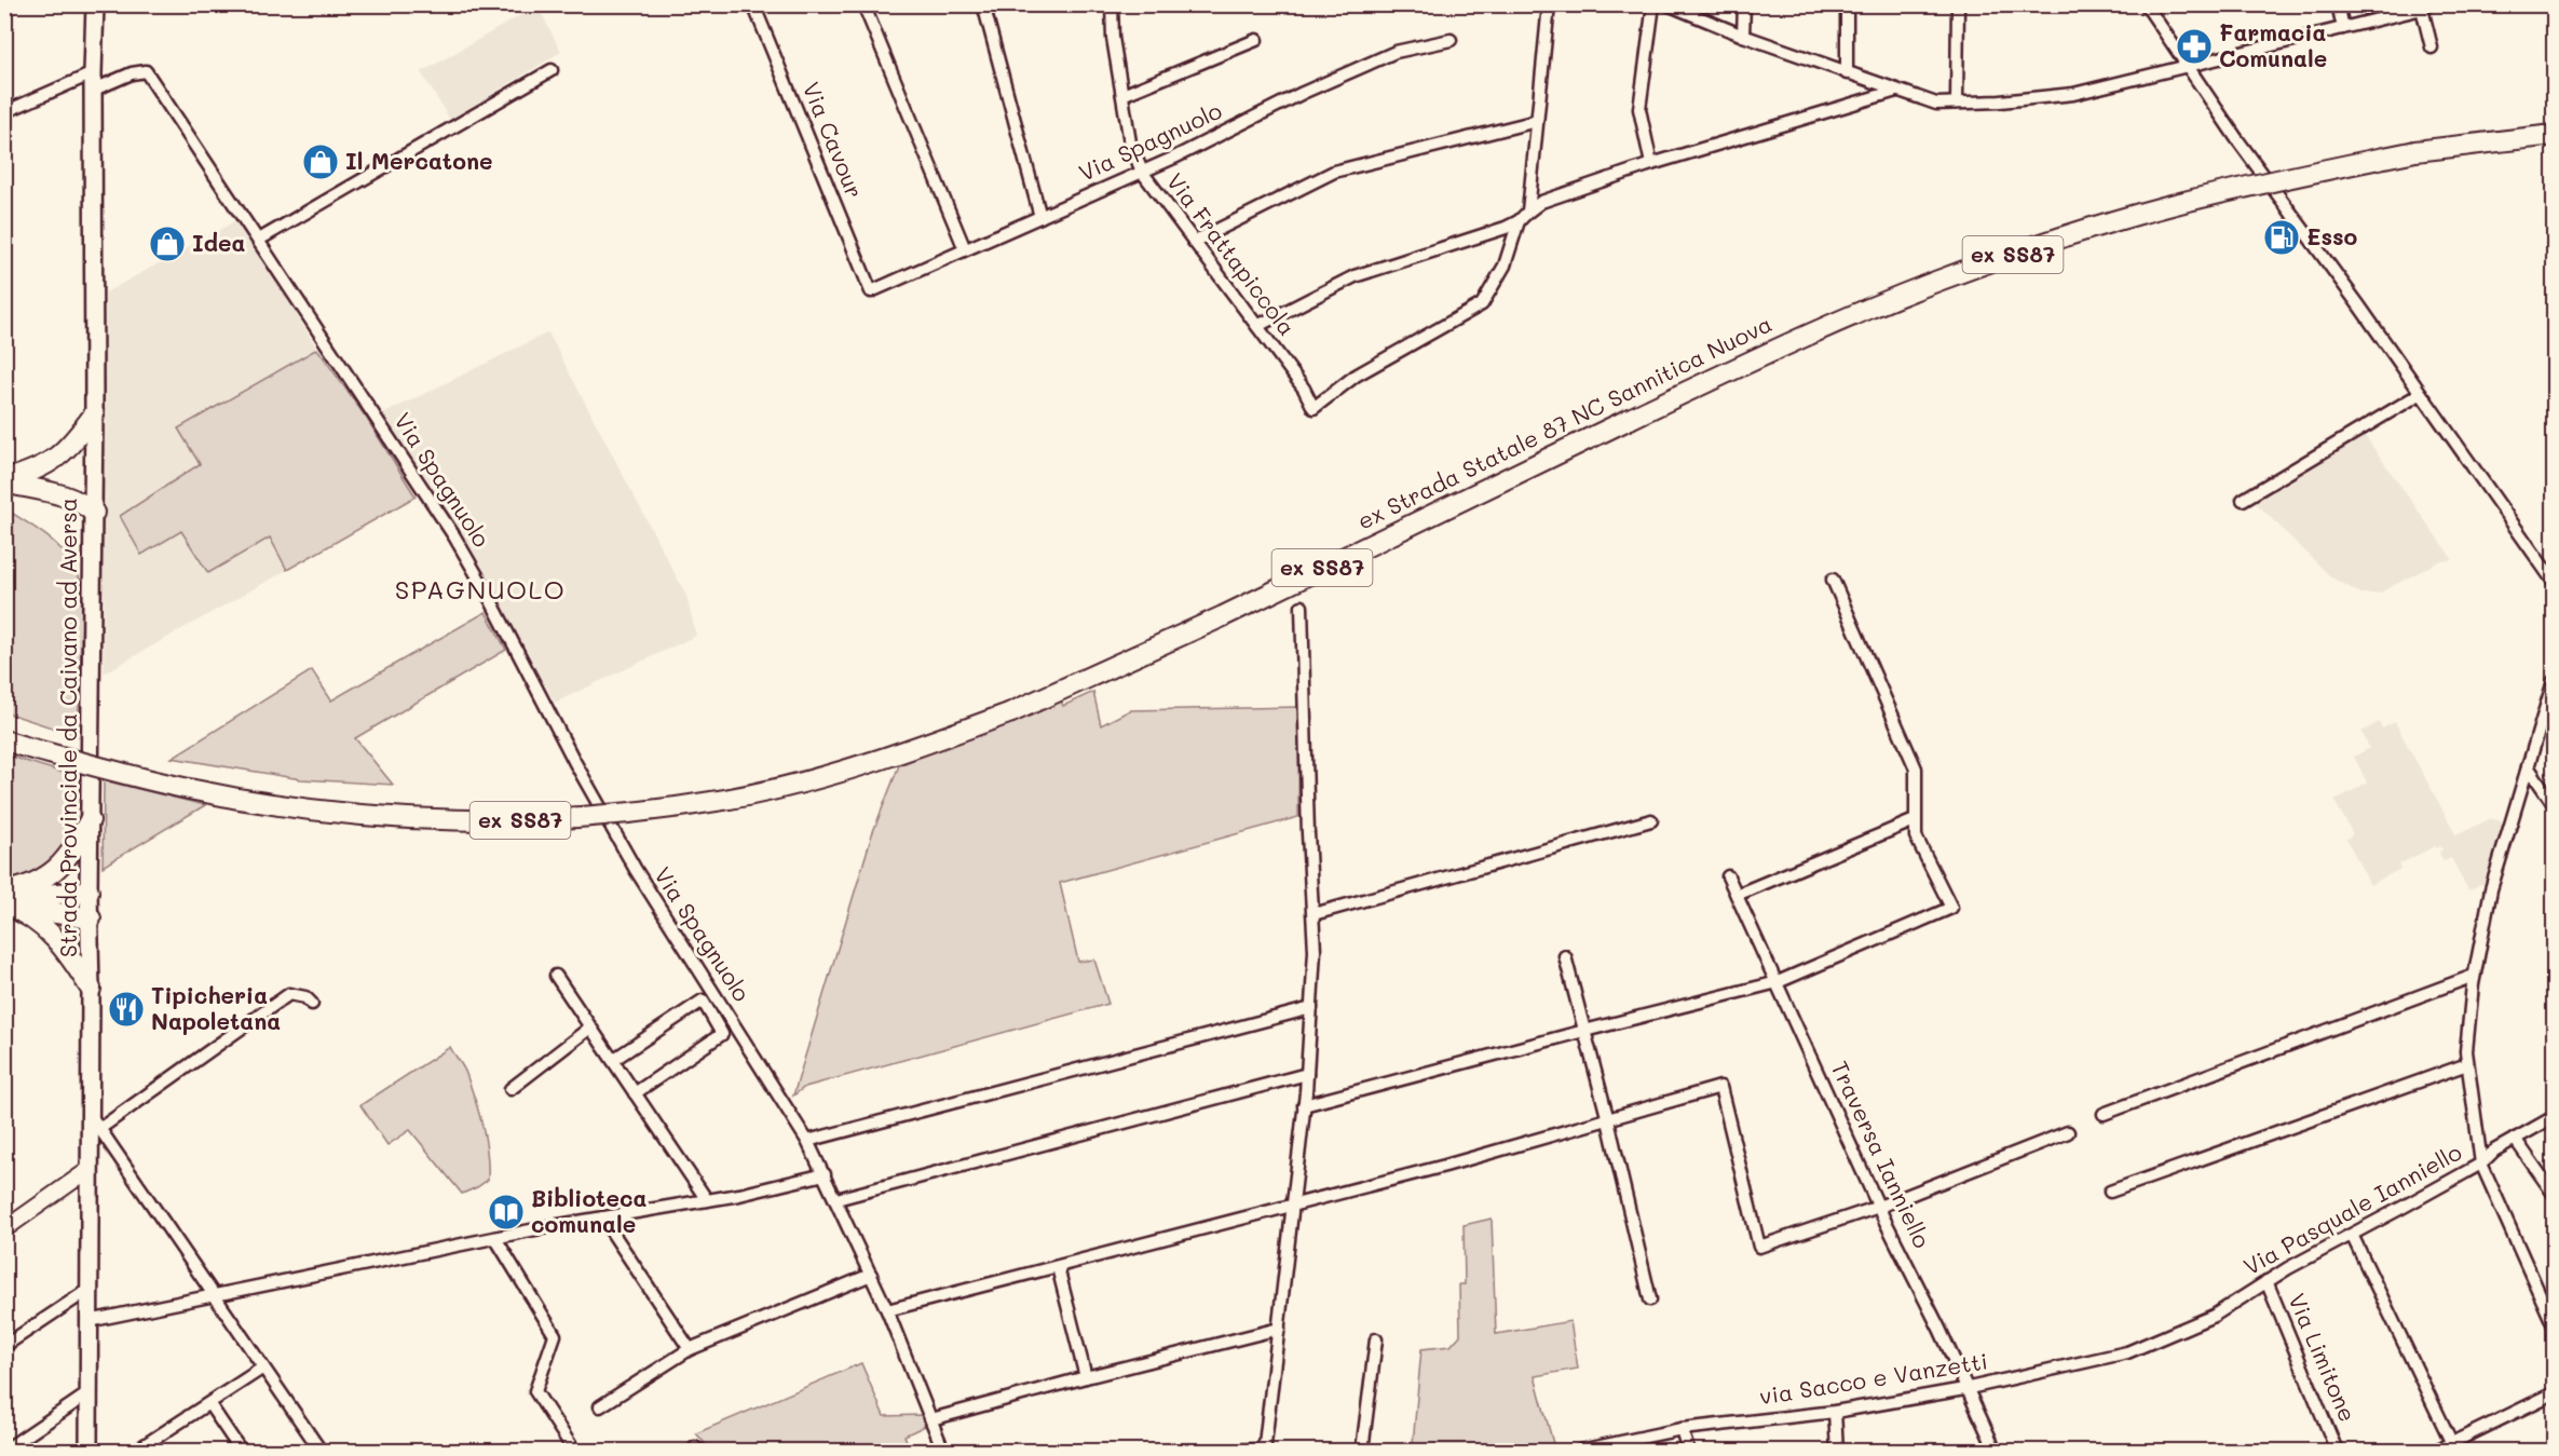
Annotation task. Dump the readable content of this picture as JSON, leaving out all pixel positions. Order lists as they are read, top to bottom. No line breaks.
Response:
{"streets":{"highway":["ex SS87","ex Strada Statale 87 NC Sannitica Nuova"],"main road":["Strada Provinciale da Caivano ad Aversa"],"street":["Via Cavour","Via Spagnuolo","Via Frattapiccola","Traversa Ianniello","Via Pasquale Ianniello","Via Limitone","via Sacco e Vanzetti"]},"crossings":[["Via Cavour","Via Spagnuolo"],["Via Spagnuolo","Via Frattapiccola"],["Via Spagnuolo","Strada Provinciale da Caivano ad Aversa"],["Traversa Ianniello","via Sacco e Vanzetti"],["Via Pasquale Ianniello","Via Limitone"],["Via Pasquale Ianniello","via Sacco e Vanzetti"]],"districts":["SPAGNUOLO"],"places":{"pharmacy":["Farmacia Comunale"],"shop":["Il Mercatone","Idea"],"fuel station":["Esso"],"restaurant":["Tipicheria Napoletana"],"library":["Biblioteca comunale"]}}
